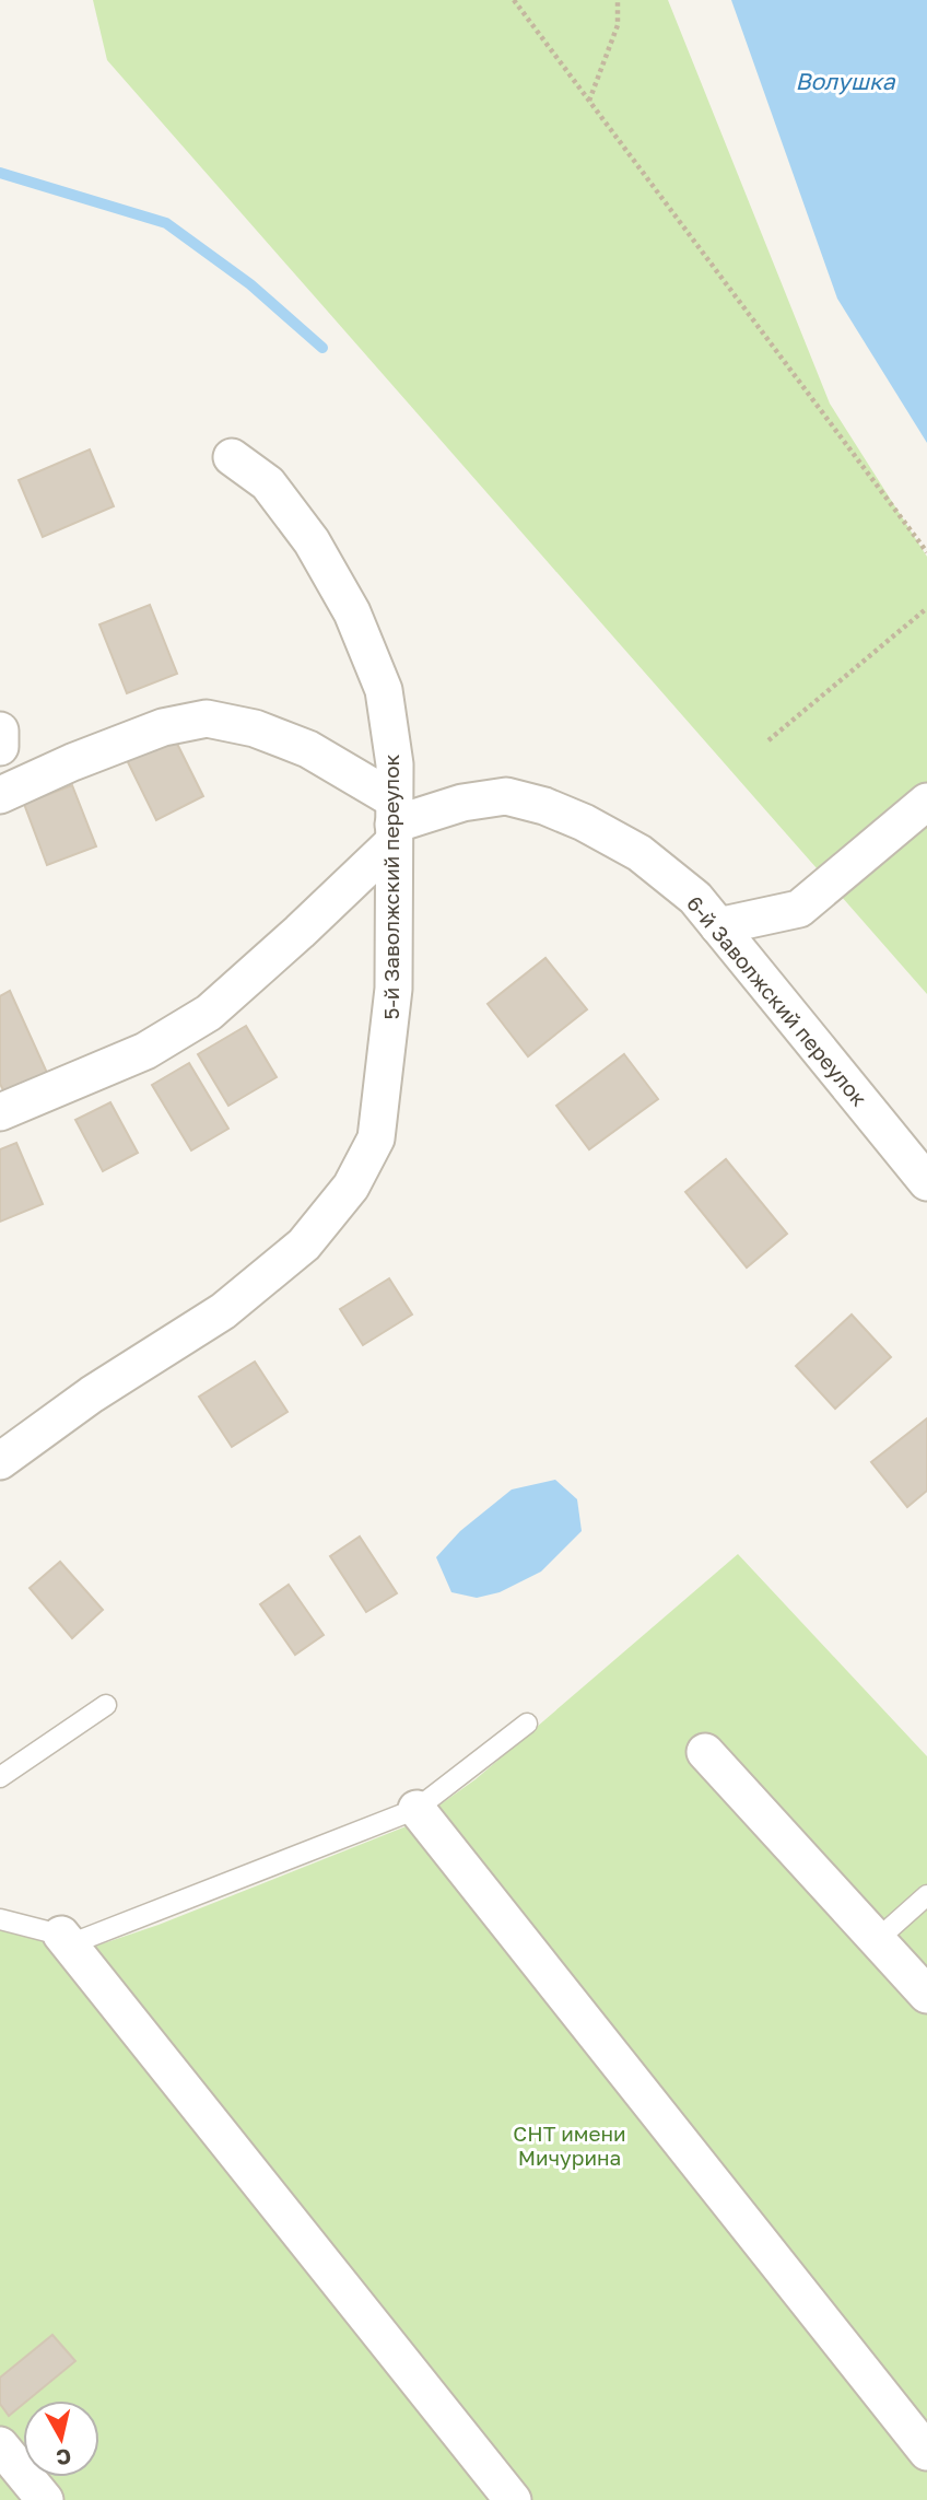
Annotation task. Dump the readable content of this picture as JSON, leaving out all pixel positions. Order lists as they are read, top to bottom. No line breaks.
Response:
{"streets":{"street":["5-й Заволжский переулок","6-й Заволжский переулок"]},"crossings":[["5-й Заволжский переулок","6-й Заволжский переулок"]],"water":["Волушка"],"parks":["СНТ имени Мичурина"],"north":"bottom"}
